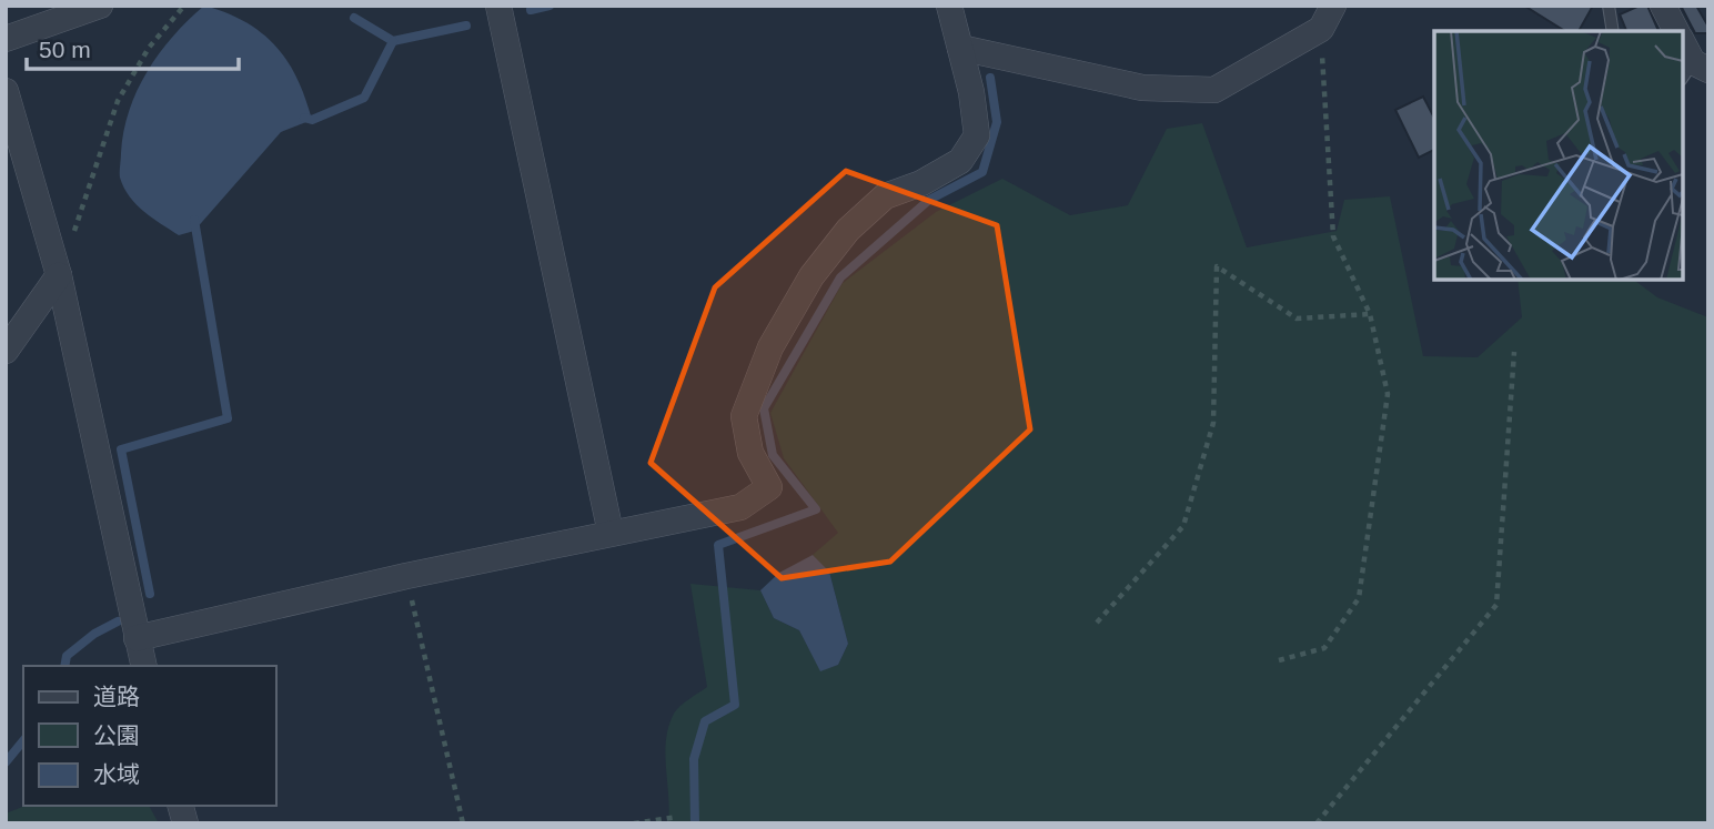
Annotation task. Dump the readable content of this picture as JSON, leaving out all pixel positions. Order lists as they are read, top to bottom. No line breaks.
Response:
{"legend":["道路","公園","水域"],"scale_bar":"50 m"}
